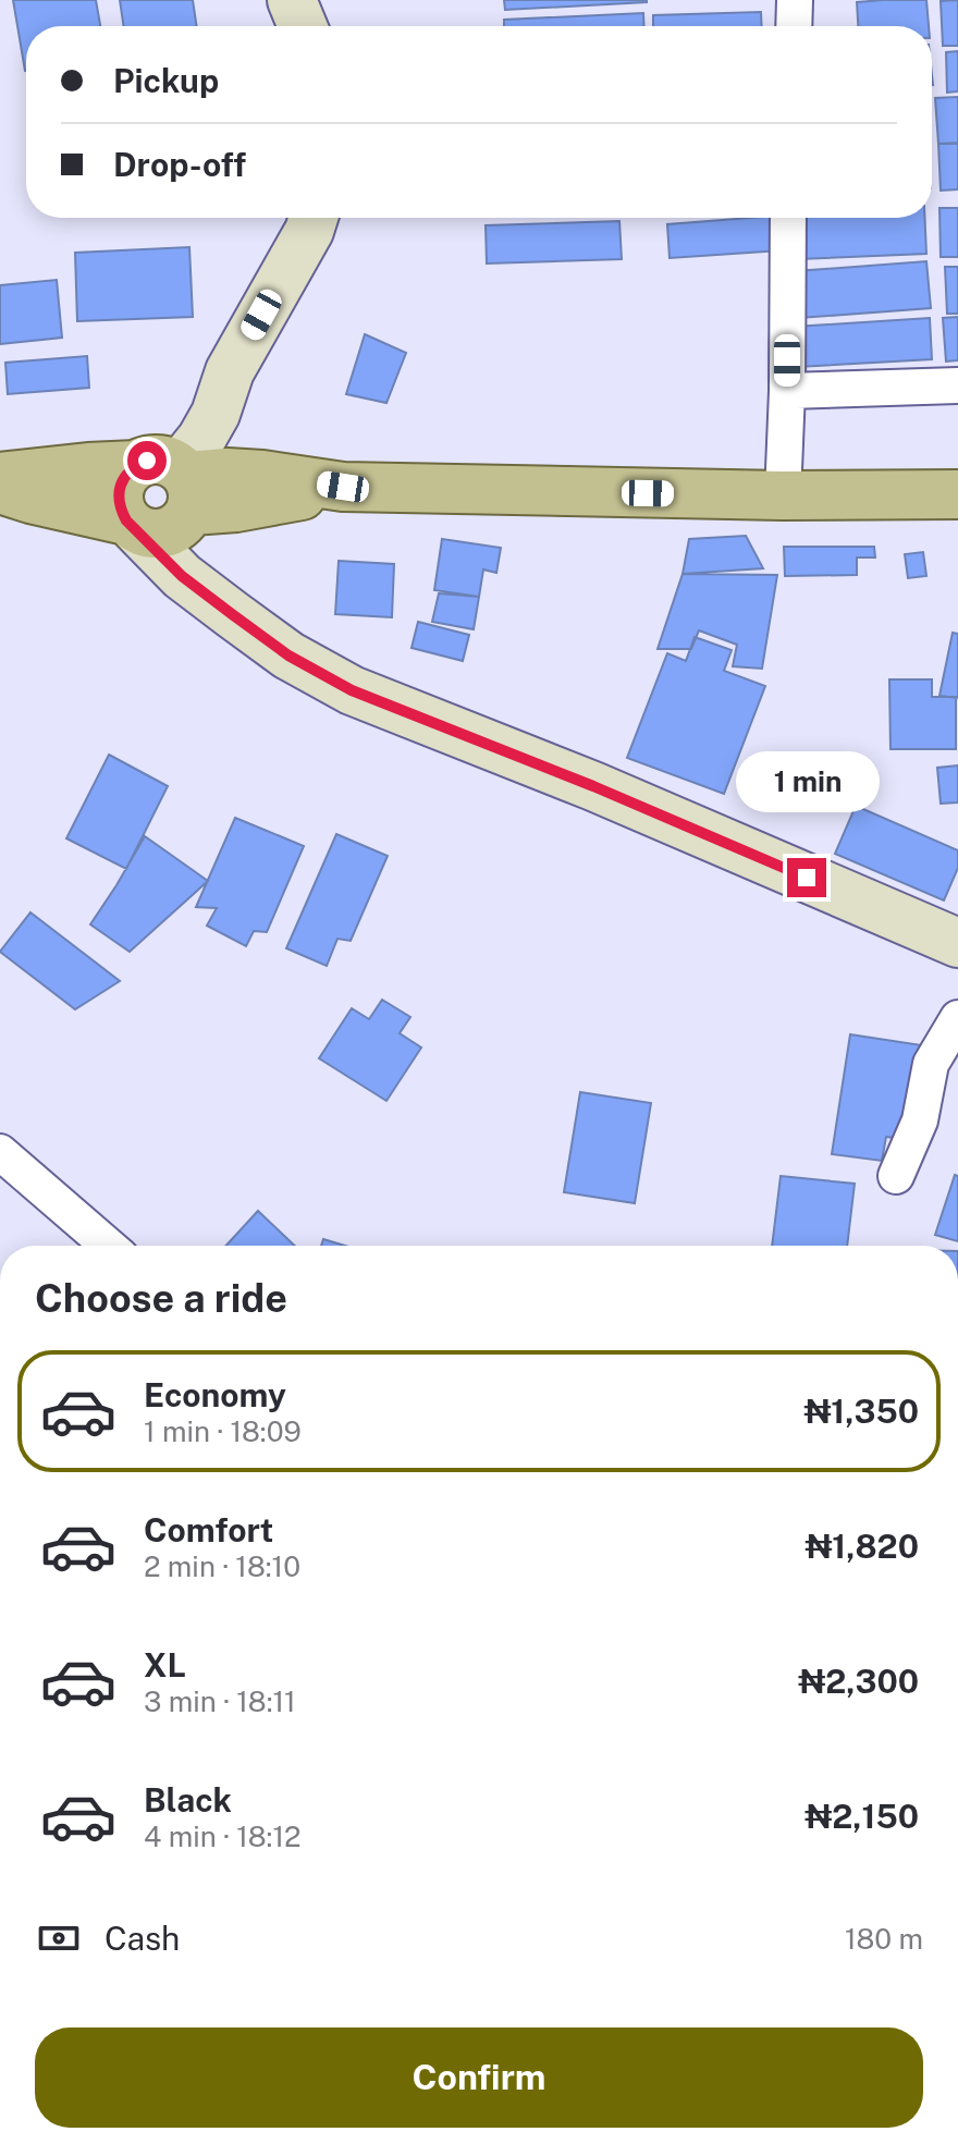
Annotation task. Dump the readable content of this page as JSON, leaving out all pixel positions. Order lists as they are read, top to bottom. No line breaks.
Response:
{"page":{"banner":["Pickup","Drop-off"],"bubble":"1 min","heading":"Choose a ride","list":[{"name":"Economy","note":"1 min · 18:09","value":"₦1,350"},{"name":"Comfort","note":"2 min · 18:10","value":"₦1,820"},{"name":"XL","note":"3 min · 18:11","value":"₦2,300"},{"name":"Black","note":"4 min · 18:12","value":"₦2,150"}],"pay":["Cash","180 m"],"buttons":"Confirm"}}
